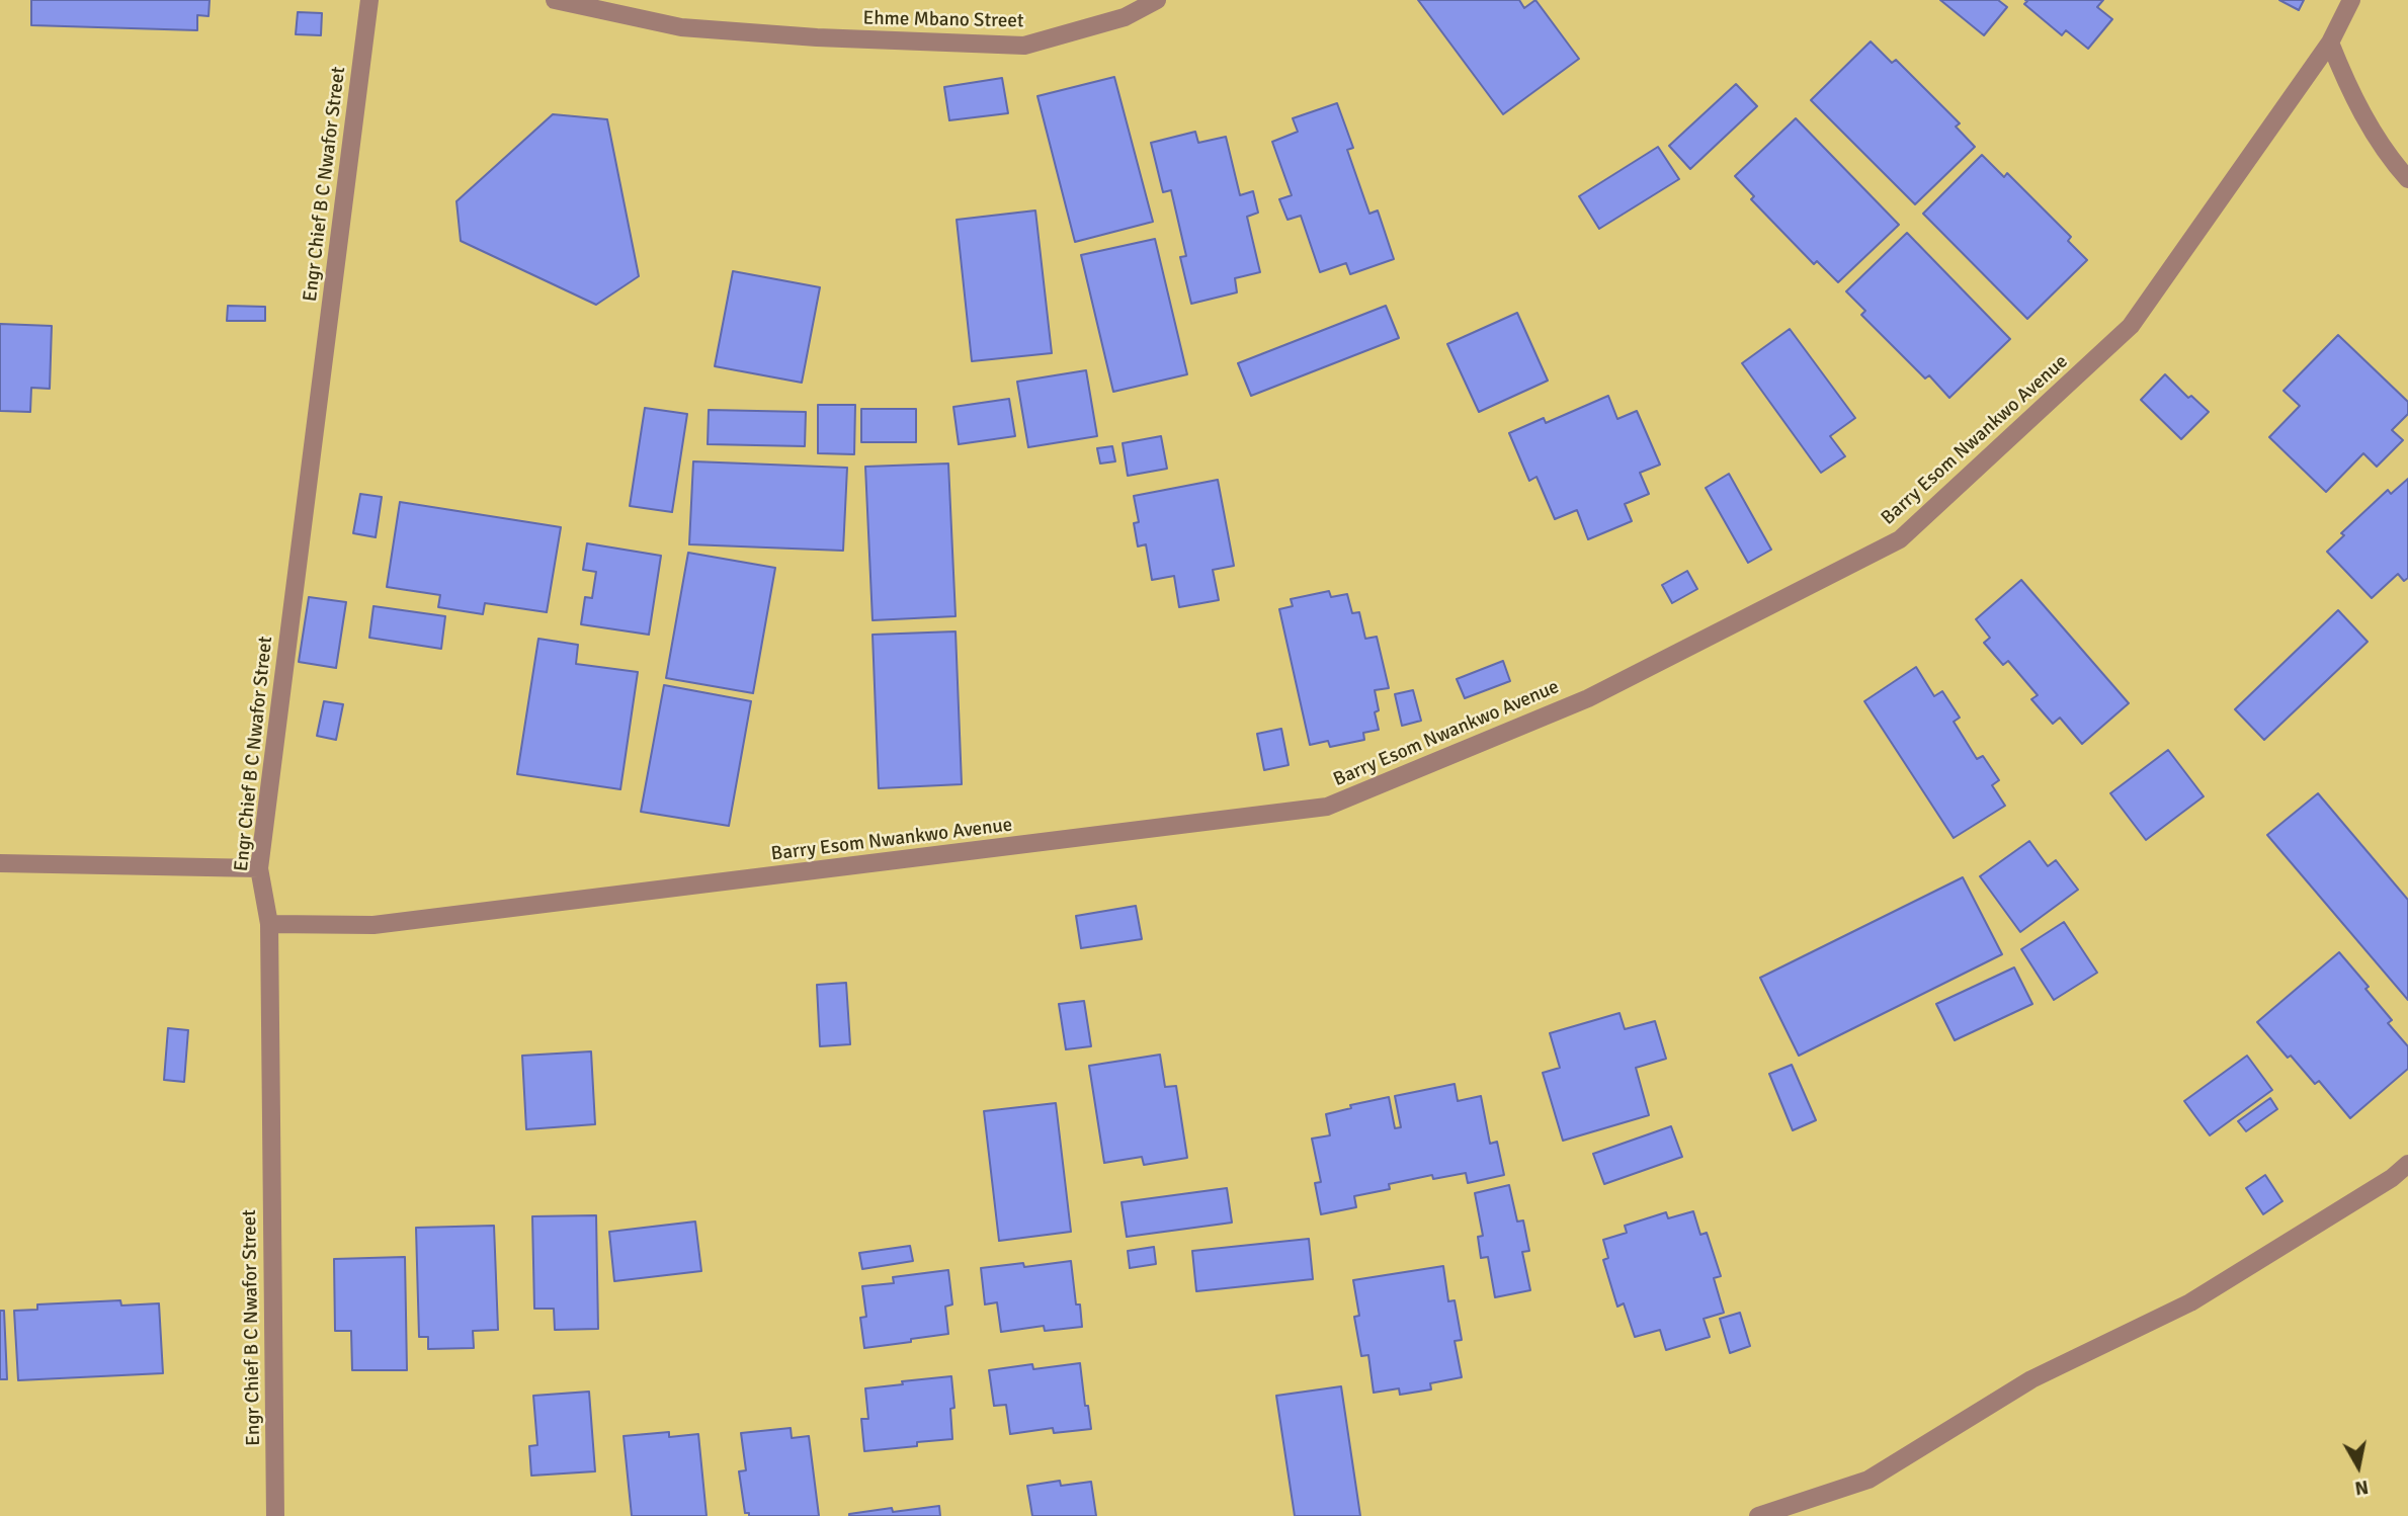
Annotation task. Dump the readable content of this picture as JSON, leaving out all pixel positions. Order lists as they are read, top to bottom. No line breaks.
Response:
{"streets":{"street":["Ehme Mbano Street","Engr Chief B C Nwafor Street","Barry Esom Nwankwo Avenue"]},"crossings":[["Engr Chief B C Nwafor Street","Barry Esom Nwankwo Avenue"]],"north":"bottom"}
